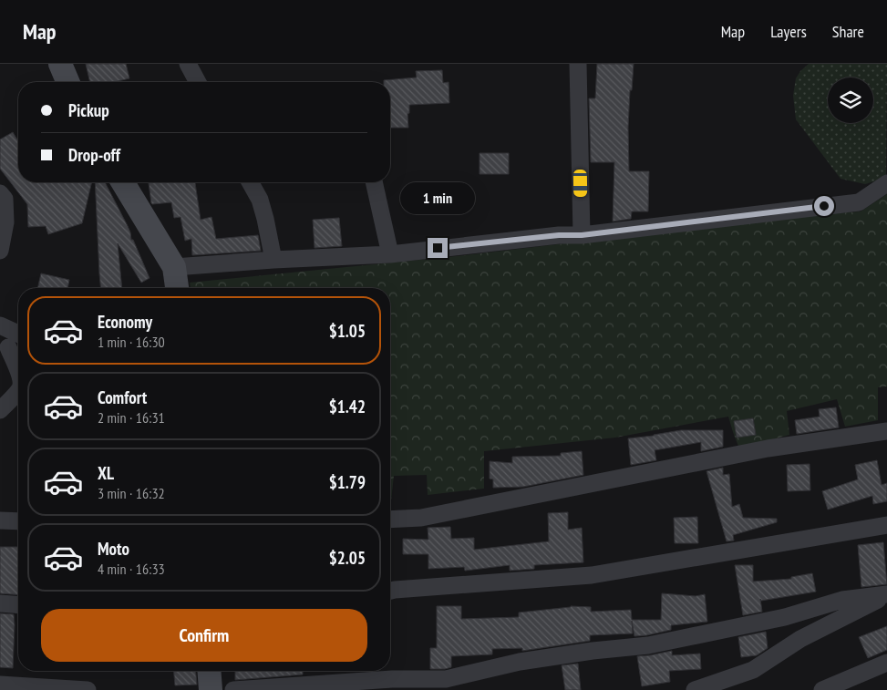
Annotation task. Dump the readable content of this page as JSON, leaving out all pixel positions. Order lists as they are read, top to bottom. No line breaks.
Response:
{"page":{"header":"Map","nav":["Map","Layers","Share"],"banner":["Pickup","Drop-off"],"bubble":"1 min","list":[{"name":"Economy","note":"1 min · 16:30","value":"$1.05"},{"name":"Comfort","note":"2 min · 16:31","value":"$1.42"},{"name":"XL","note":"3 min · 16:32","value":"$1.79"},{"name":"Moto","note":"4 min · 16:33","value":"$2.05"}],"buttons":"Confirm"}}
